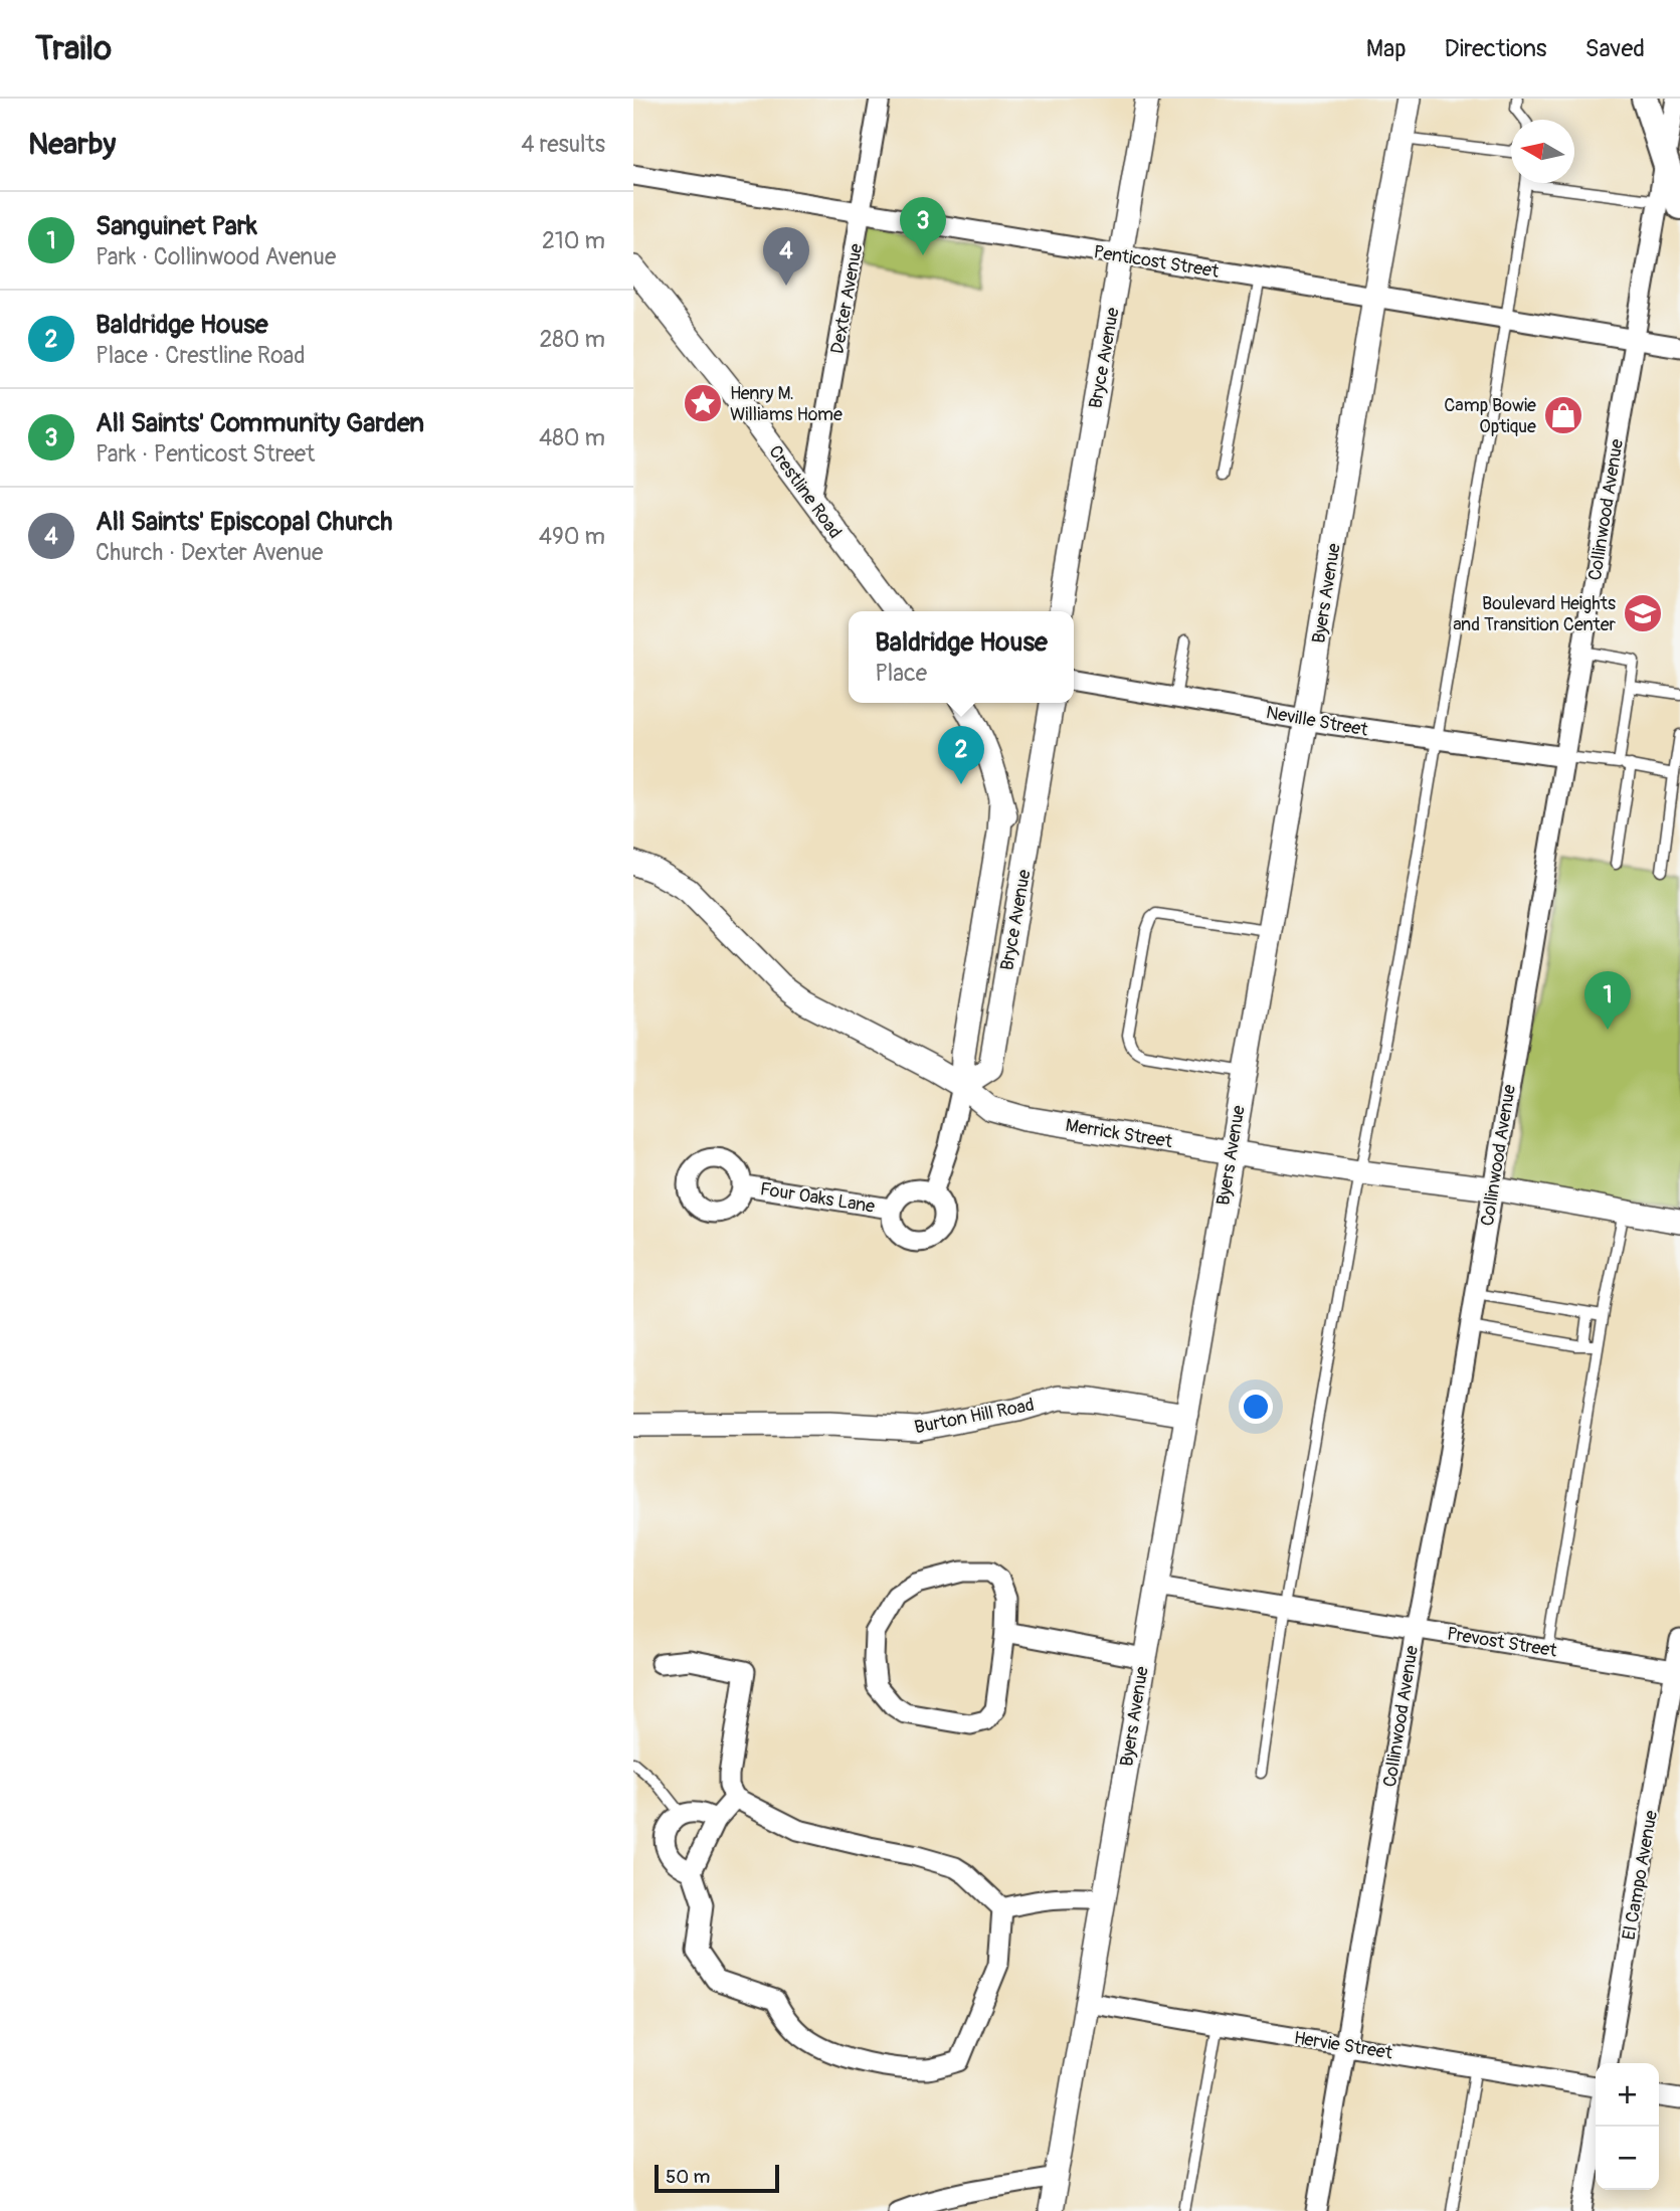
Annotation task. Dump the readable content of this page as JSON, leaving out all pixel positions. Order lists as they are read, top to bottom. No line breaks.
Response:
{"streets":{"street":["Penticost Street","Dexter Avenue","Bryce Avenue","Crestline Road","Collinwood Avenue","Byers Avenue","Neville Street","Merrick Street","Four Oaks Lane","Burton Hill Road","Prevost Street","El Campo Avenue","Hervie Street"]},"crossings":[["Penticost Street","Dexter Avenue"],["Penticost Street","Bryce Avenue"],["Penticost Street","Collinwood Avenue"],["Penticost Street","Byers Avenue"],["Dexter Avenue","Crestline Road"],["Bryce Avenue","Merrick Street"],["Bryce Avenue","Four Oaks Lane"],["Collinwood Avenue","Neville Street"],["Collinwood Avenue","Merrick Street"],["Collinwood Avenue","Prevost Street"],["Collinwood Avenue","Hervie Street"],["Byers Avenue","Neville Street"],["Byers Avenue","Merrick Street"],["Byers Avenue","Burton Hill Road"],["Byers Avenue","Prevost Street"],["Byers Avenue","Hervie Street"],["Prevost Street","El Campo Avenue"]],"places":{"place":["Henry M. Williams Home"],"shop":["Camp Bowie Optique"],"school or university":["Boulevard Heights and Transition Center"]},"scale_bar":"50 m","north":"left","page":{"header":"Trailo","nav":["Map","Directions","Saved"],"heading":["Nearby","4 results"],"list":[{"mark":"1","name":"Sanguinet Park","note":"Park · Collinwood Avenue","value":"210 m"},{"mark":"2","name":"Baldridge House","note":"Place · Crestline Road","value":"280 m"},{"mark":"3","name":"All Saints' Community Garden","note":"Park · Penticost Street","value":"480 m"},{"mark":"4","name":"All Saints' Episcopal Church","note":"Church · Dexter Avenue","value":"490 m"}],"pins":["3","4","2","1"],"popup":["Baldridge House","Place"],"map_buttons":["+","−"],"scale":"50 m"}}
